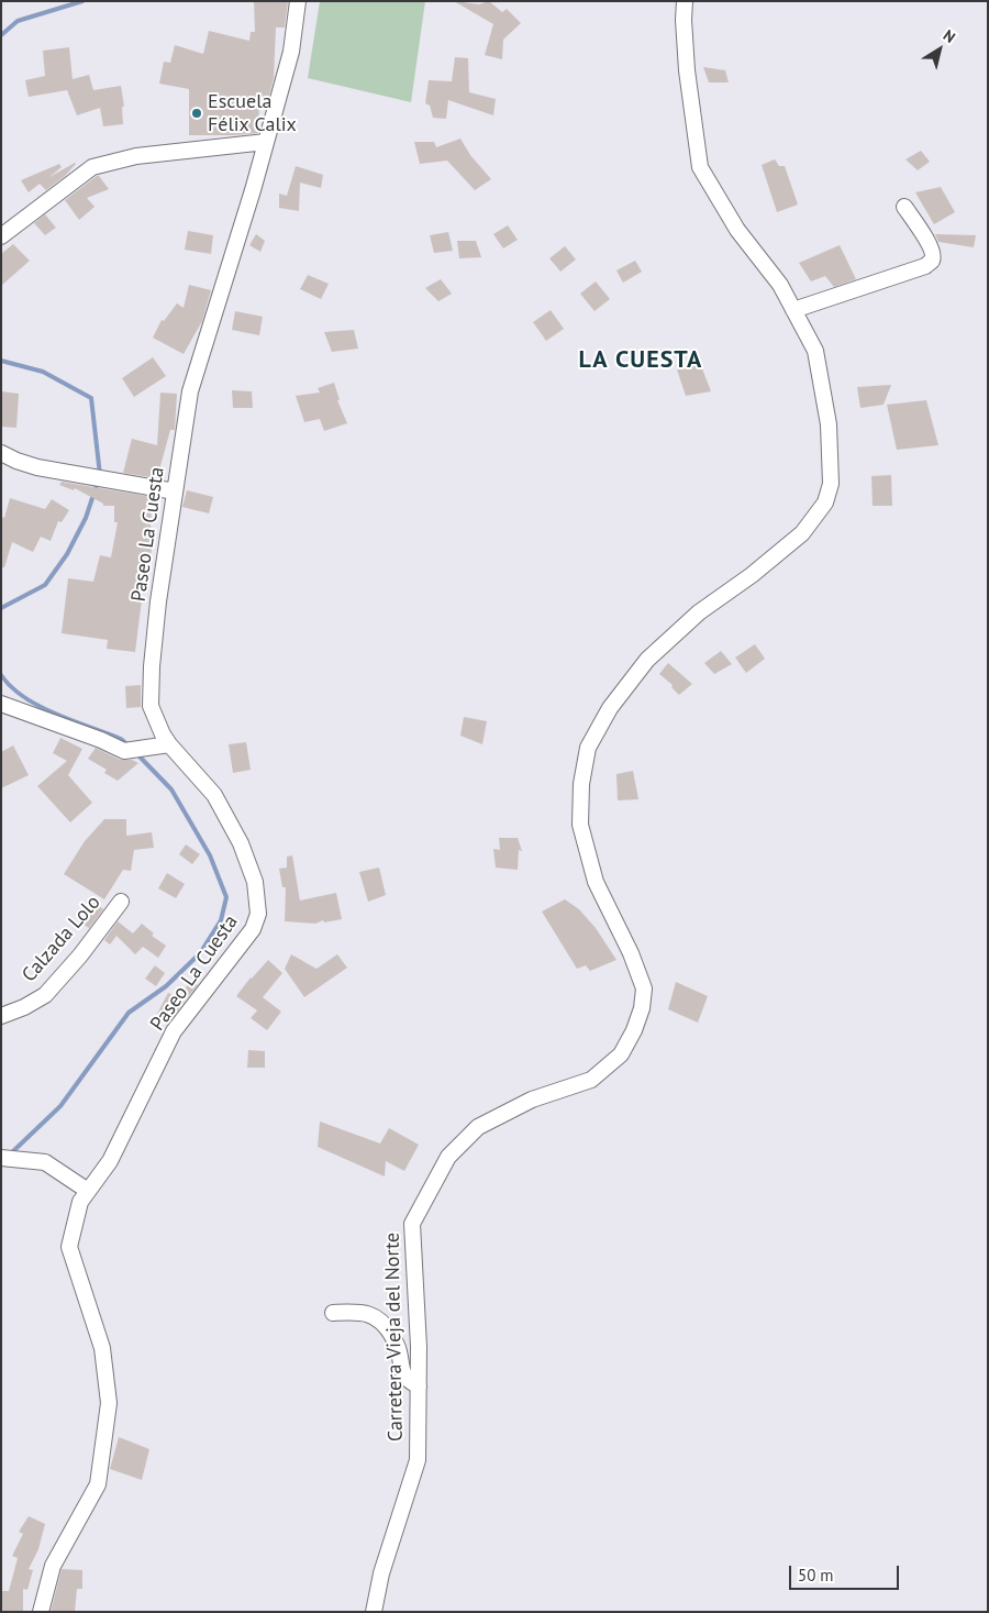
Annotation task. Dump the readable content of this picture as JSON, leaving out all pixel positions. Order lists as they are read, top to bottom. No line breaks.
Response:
{"streets":{"street":["Paseo La Cuesta","Calzada Lolo","Carretera Vieja del Norte"]},"districts":["LA CUESTA"],"places":["Escuela Félix Calix"],"scale_bar":"50 m","north":"top right"}
